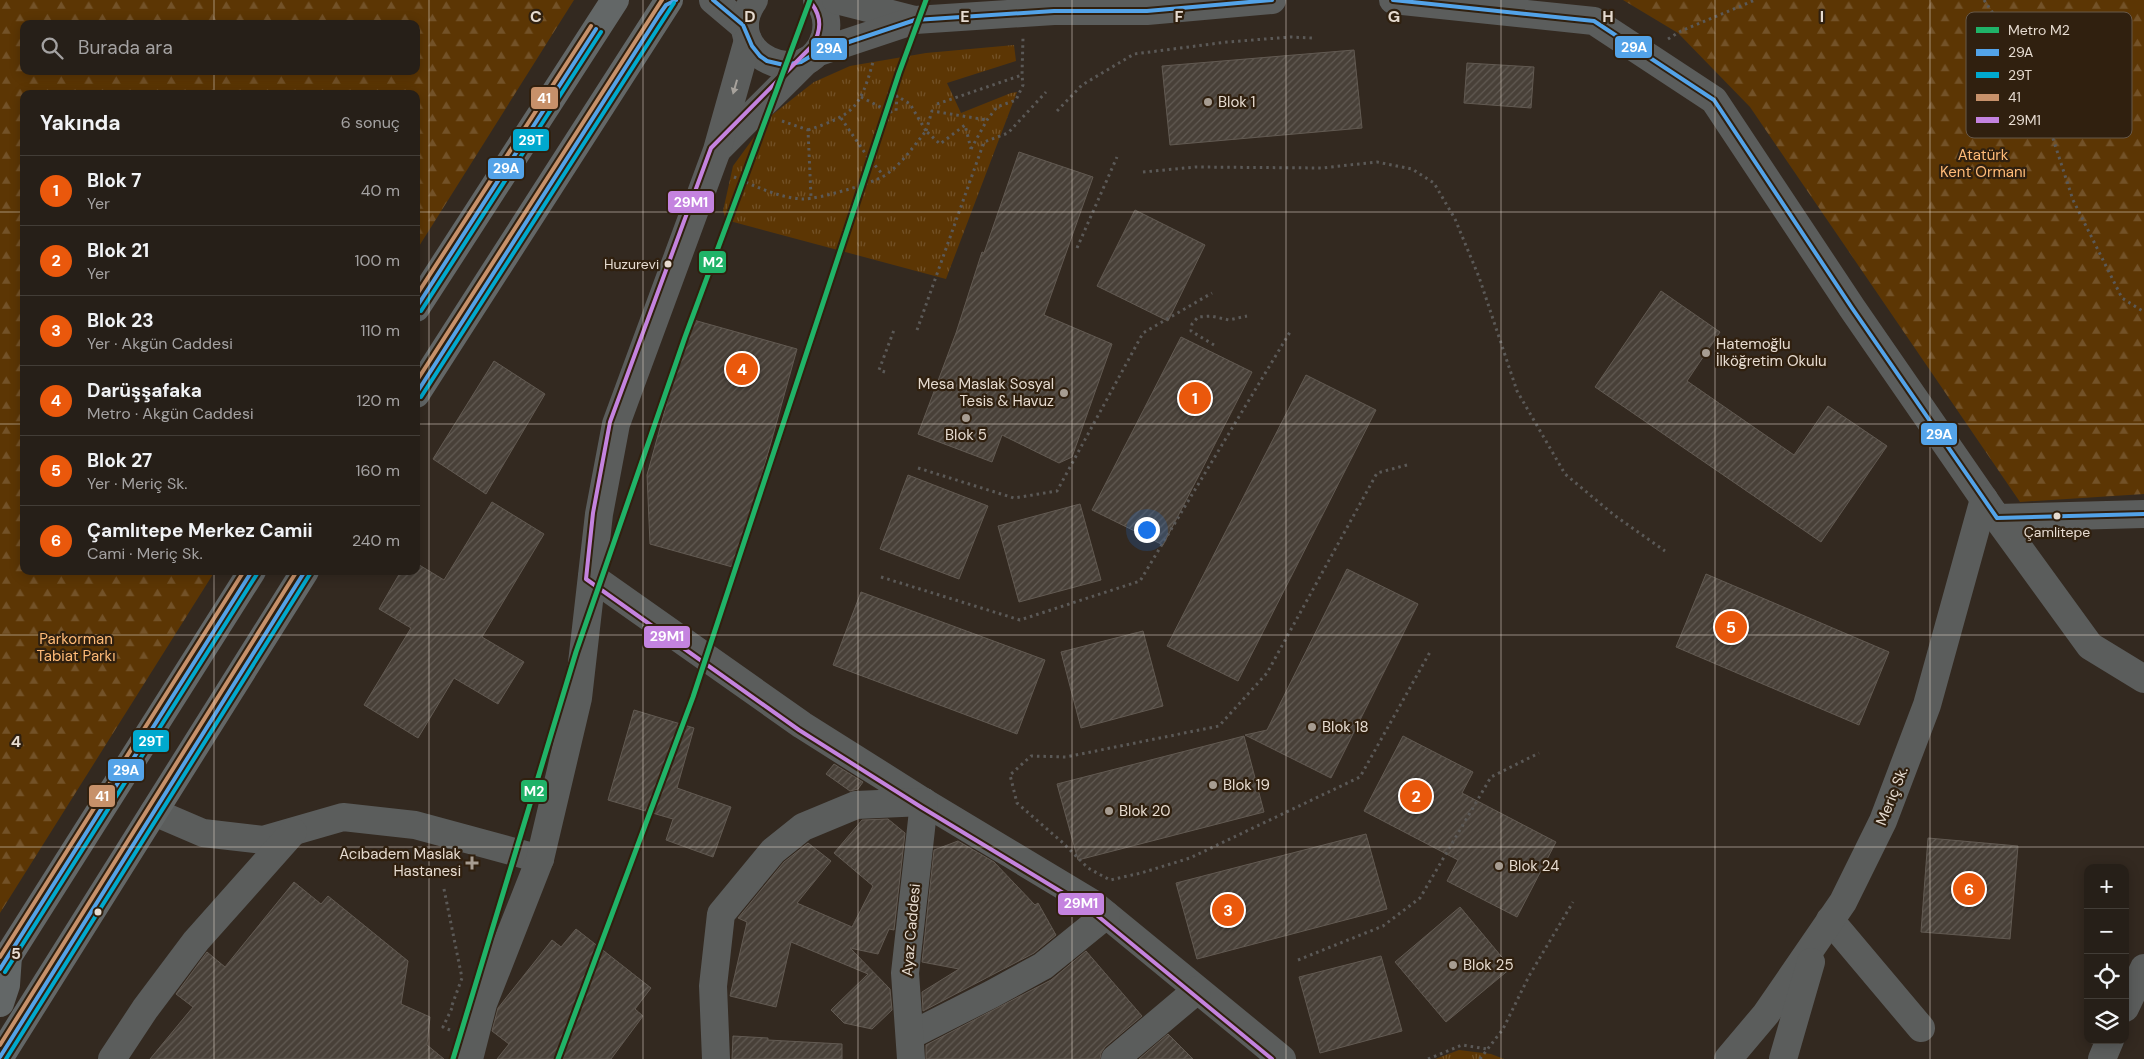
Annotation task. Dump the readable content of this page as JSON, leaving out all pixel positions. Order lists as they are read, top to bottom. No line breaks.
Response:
{"streets":{"street":["Meriç Sk.","Ayaz Caddesi"]},"parks":["Atatürk Kent Ormanı","Parkorman Tabiat Parkı"],"places":{"other":["Blok 1","Huzurevi","Hatemoğlu İlköğretim Okulu","Mesa Maslak Sosyal Tesis & Havuz","Blok 5","Çamlitepe","Blok 18","Blok 19","Blok 20","Blok 24","Blok 25"],"health":["Acıbadem Maslak Hastanesi"]},"lines":["metro line M2","transit line 29A","transit line 41","transit line 29T","transit line 29M1"],"legend":["Metro M2","29A","29T","41","29M1"],"page":{"search":"Burada ara","heading":["Yakında","6 sonuç"],"list":[{"mark":"1","name":"Blok 7","note":"Yer","value":"40 m"},{"mark":"2","name":"Blok 21","note":"Yer","value":"100 m"},{"mark":"3","name":"Blok 23","note":"Yer · Akgün Caddesi","value":"110 m"},{"mark":"4","name":"Darüşşafaka","note":"Metro · Akgün Caddesi","value":"120 m"},{"mark":"5","name":"Blok 27","note":"Yer · Meriç Sk.","value":"160 m"},{"mark":"6","name":"Çamlıtepe Merkez Camii","note":"Cami · Meriç Sk.","value":"240 m"}],"pins":["4","1","5","2","6","3"],"map_buttons":["+","−"]},"grid":{"columns":["C","D","E","F","G","H","I"],"rows":["4","5"]}}
